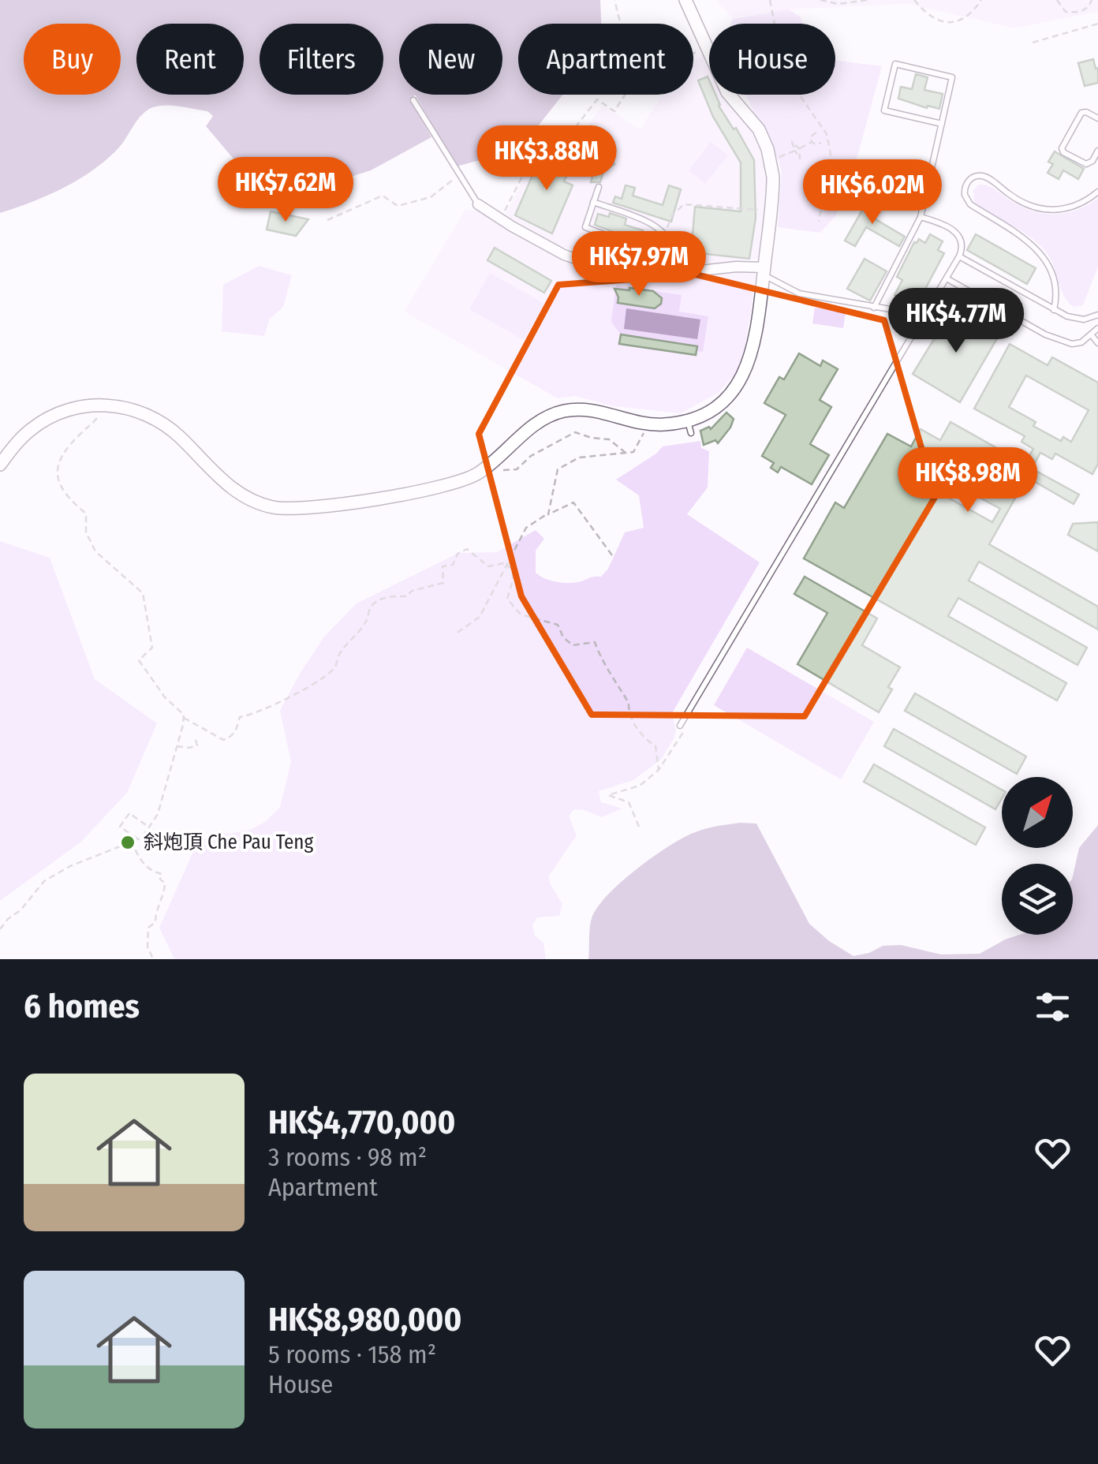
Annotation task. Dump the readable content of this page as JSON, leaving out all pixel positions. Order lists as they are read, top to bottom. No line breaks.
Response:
{"places":["斜炮頂 Che Pau Teng"],"north":"top right","page":{"chip":["Buy","Rent","Filters","New","Apartment","House"],"price":["HK$3.88M","HK$7.62M","HK$6.02M","HK$7.97M","HK$4.77M","HK$8.98M"],"heading":"6 homes","list":[{"name":"HK$4,770,000","note":"3 rooms · 98 m² · Apartment"},{"name":"HK$8,980,000","note":"5 rooms · 158 m² · House"}]}}
